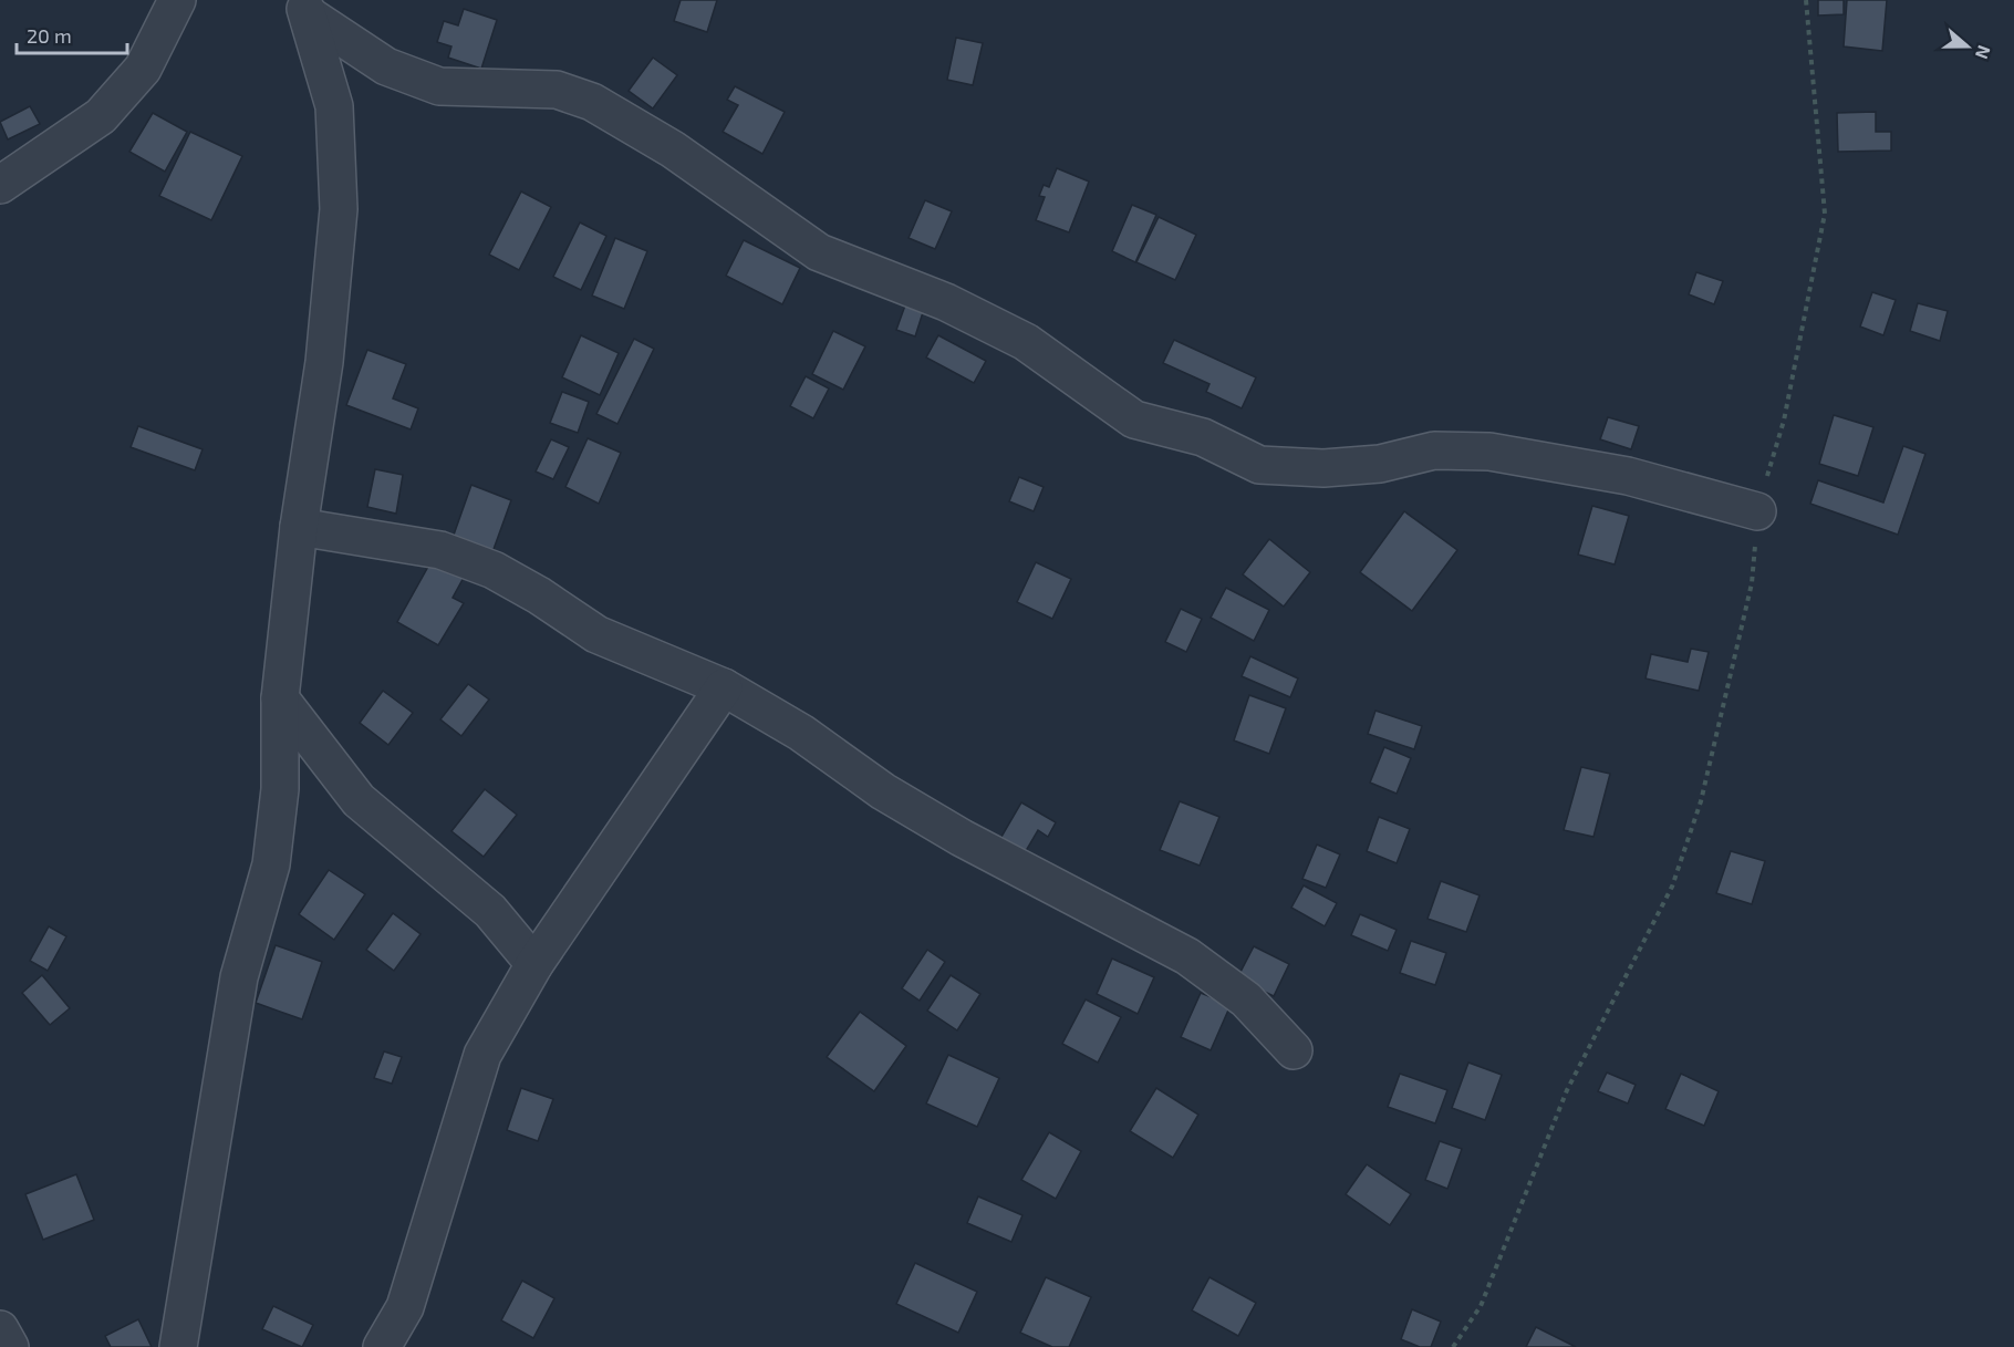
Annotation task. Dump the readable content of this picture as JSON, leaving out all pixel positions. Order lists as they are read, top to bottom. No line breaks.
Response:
{"scale_bar":"20 m","north":"right"}
